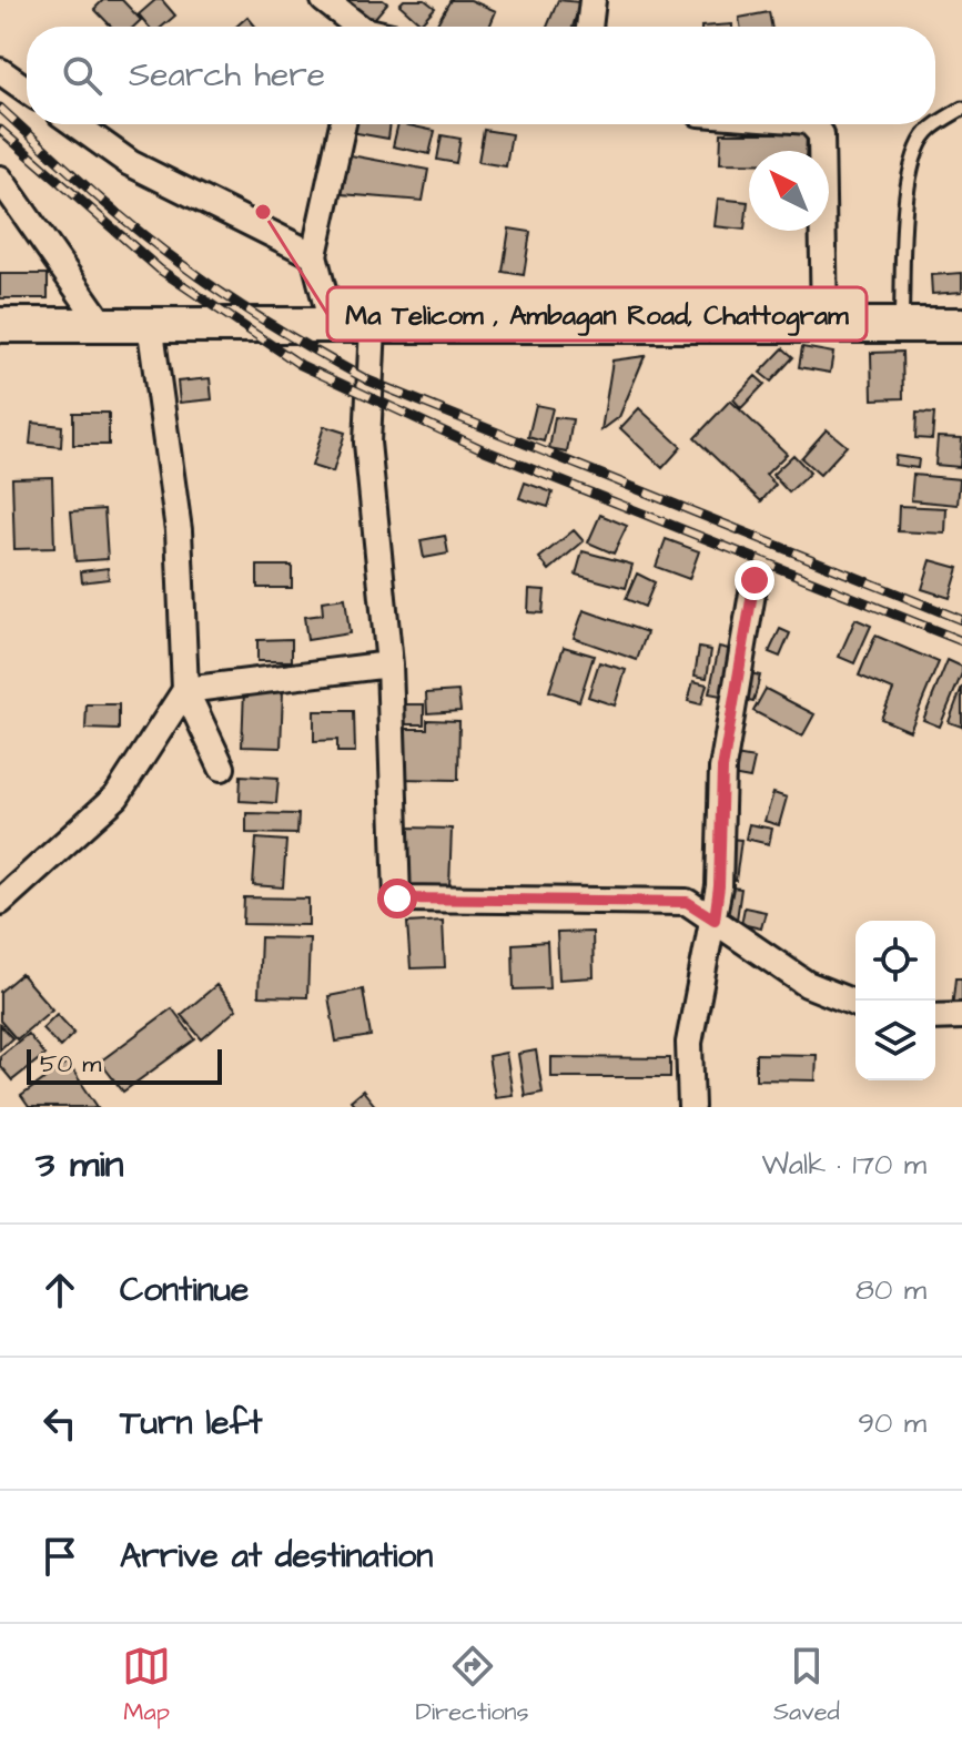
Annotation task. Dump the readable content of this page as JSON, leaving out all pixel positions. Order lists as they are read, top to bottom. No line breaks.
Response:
{"places":["Ma Telicom , Ambagan Road, Chattogram"],"scale_bar":"50 m","north":"top left","page":{"search":"Search here","scale":"50 m","heading":["3 min","Walk · 170 m"],"list":[["Continue","80 m"],["Turn left","90 m"],"Arrive at destination"],"nav":["Map","Directions","Saved"]}}
